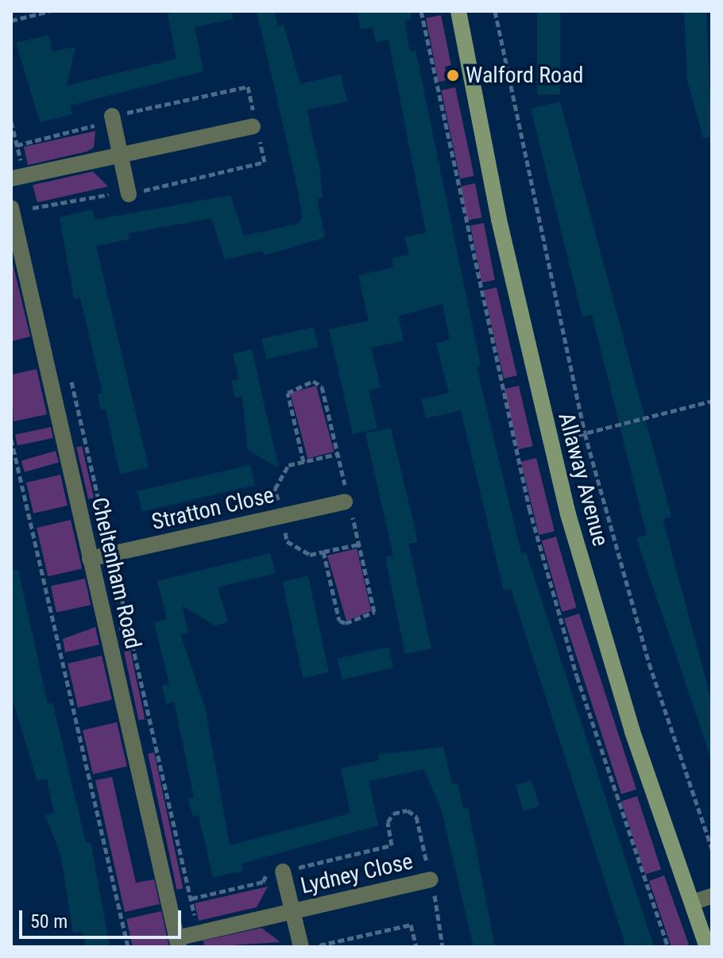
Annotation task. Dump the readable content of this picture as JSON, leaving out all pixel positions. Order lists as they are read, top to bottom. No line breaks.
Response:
{"streets":{"street":["Allaway Avenue","Stratton Close","Cheltenham Road","Lydney Close"]},"crossings":[["Stratton Close","Cheltenham Road"],["Cheltenham Road","Lydney Close"]],"places":["Walford Road"],"scale_bar":"50 m"}
